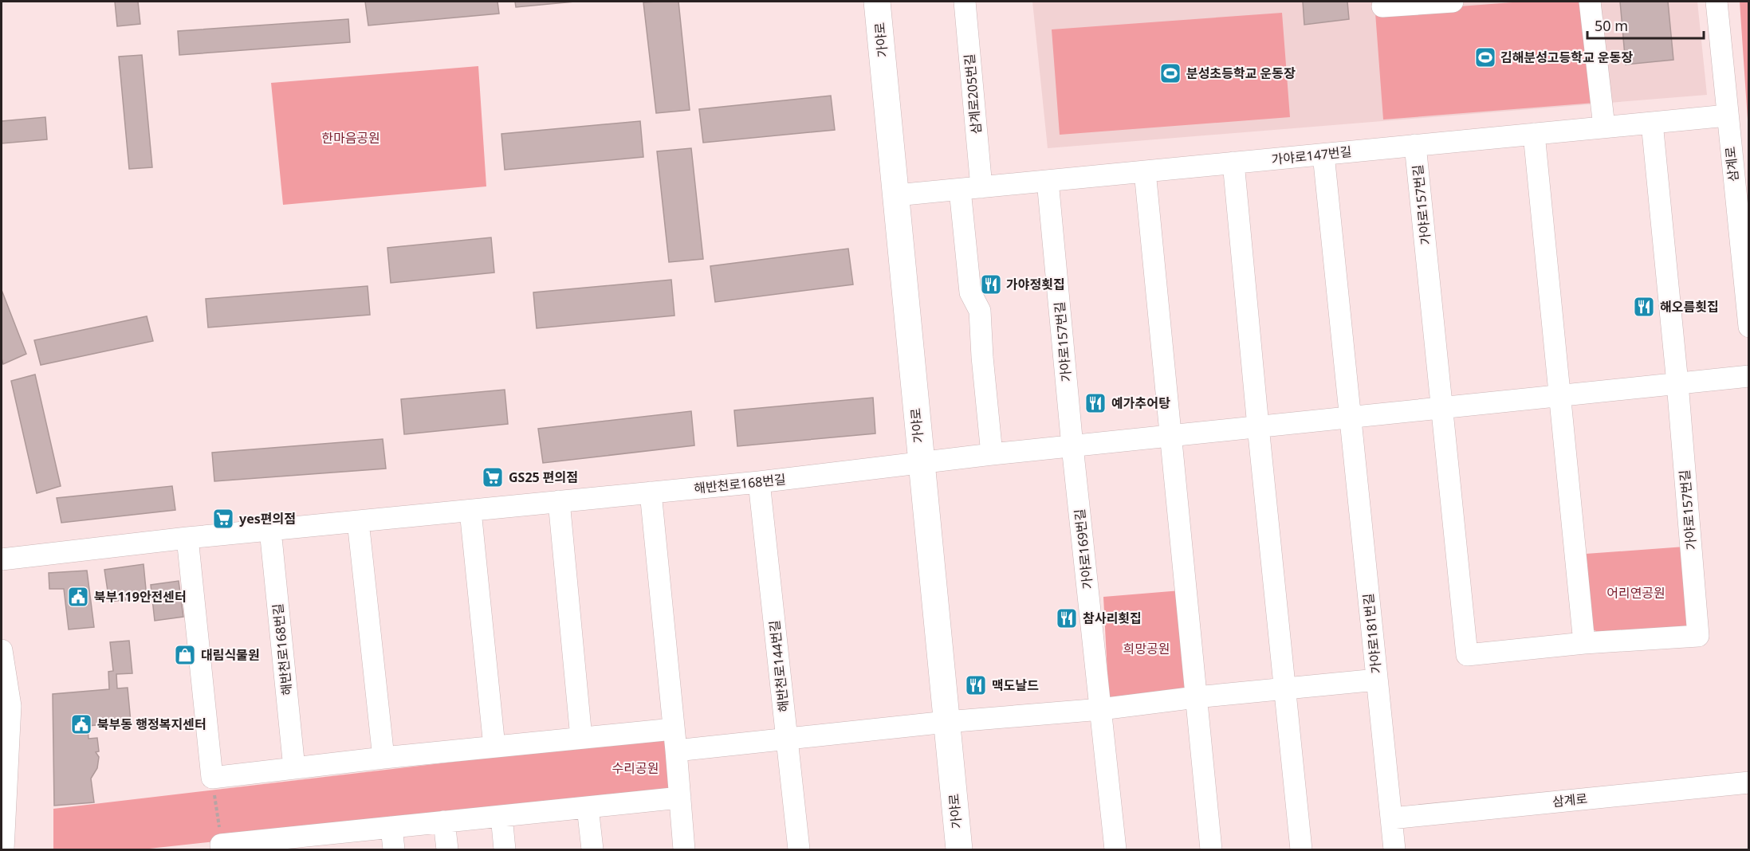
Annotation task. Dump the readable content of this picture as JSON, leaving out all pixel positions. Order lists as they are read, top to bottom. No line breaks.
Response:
{"streets":{"main road":["가야로"],"street":["삼계로205번길","가야로147번길","삼계로","가야로157번길","해반천로168번길","가야로169번길","가야로181번길","해반천로144번길"]},"crossings":[["가야로","가야로147번길"],["가야로","해반천로168번길"],["삼계로205번길","가야로147번길"],["가야로147번길","삼계로"],["가야로147번길","가야로157번길"],["삼계로","가야로181번길"],["가야로157번길","가야로169번길"],["해반천로168번길","해반천로144번길"]],"parks":["한마음공원","어리연공원","희망공원","수리공원"],"places":{"sports":["김해분성고등학교 운동장","분성초등학교 운동장"],"restaurant":["가야정횟집","해오름횟집","예가추어탕","참사리횟집","맥도날드"],"supermarket":["GS25 편의점","yes편의점"],"public building":["북부119안전센터","북부동 행정복지센터"],"shop":["대림식물원"]},"scale_bar":"50 m"}
